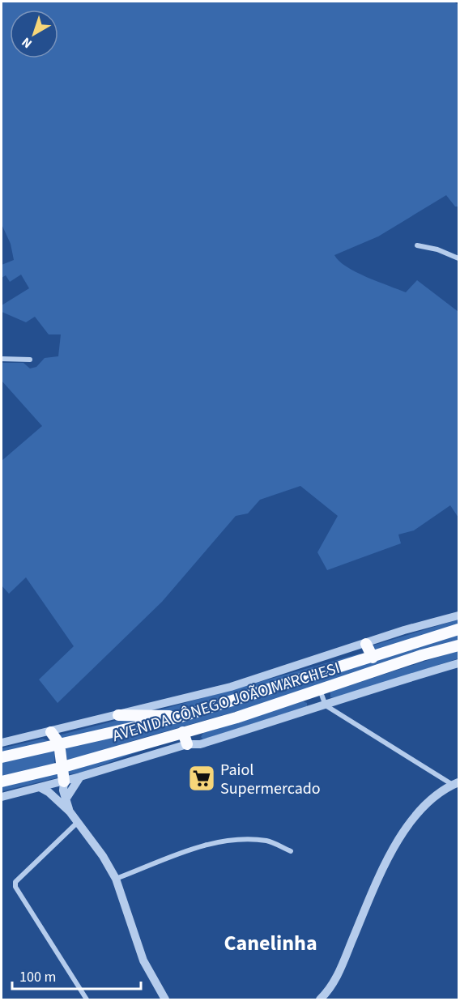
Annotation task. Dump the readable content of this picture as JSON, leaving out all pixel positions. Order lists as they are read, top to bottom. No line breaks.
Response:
{"streets":{"main road":["AVENIDA CÔNEGO JOÃO MARCHESI"]},"districts":["Canelinha"],"places":{"supermarket":["Paiol Supermercado"]},"scale_bar":"100 m","north":"bottom left"}
